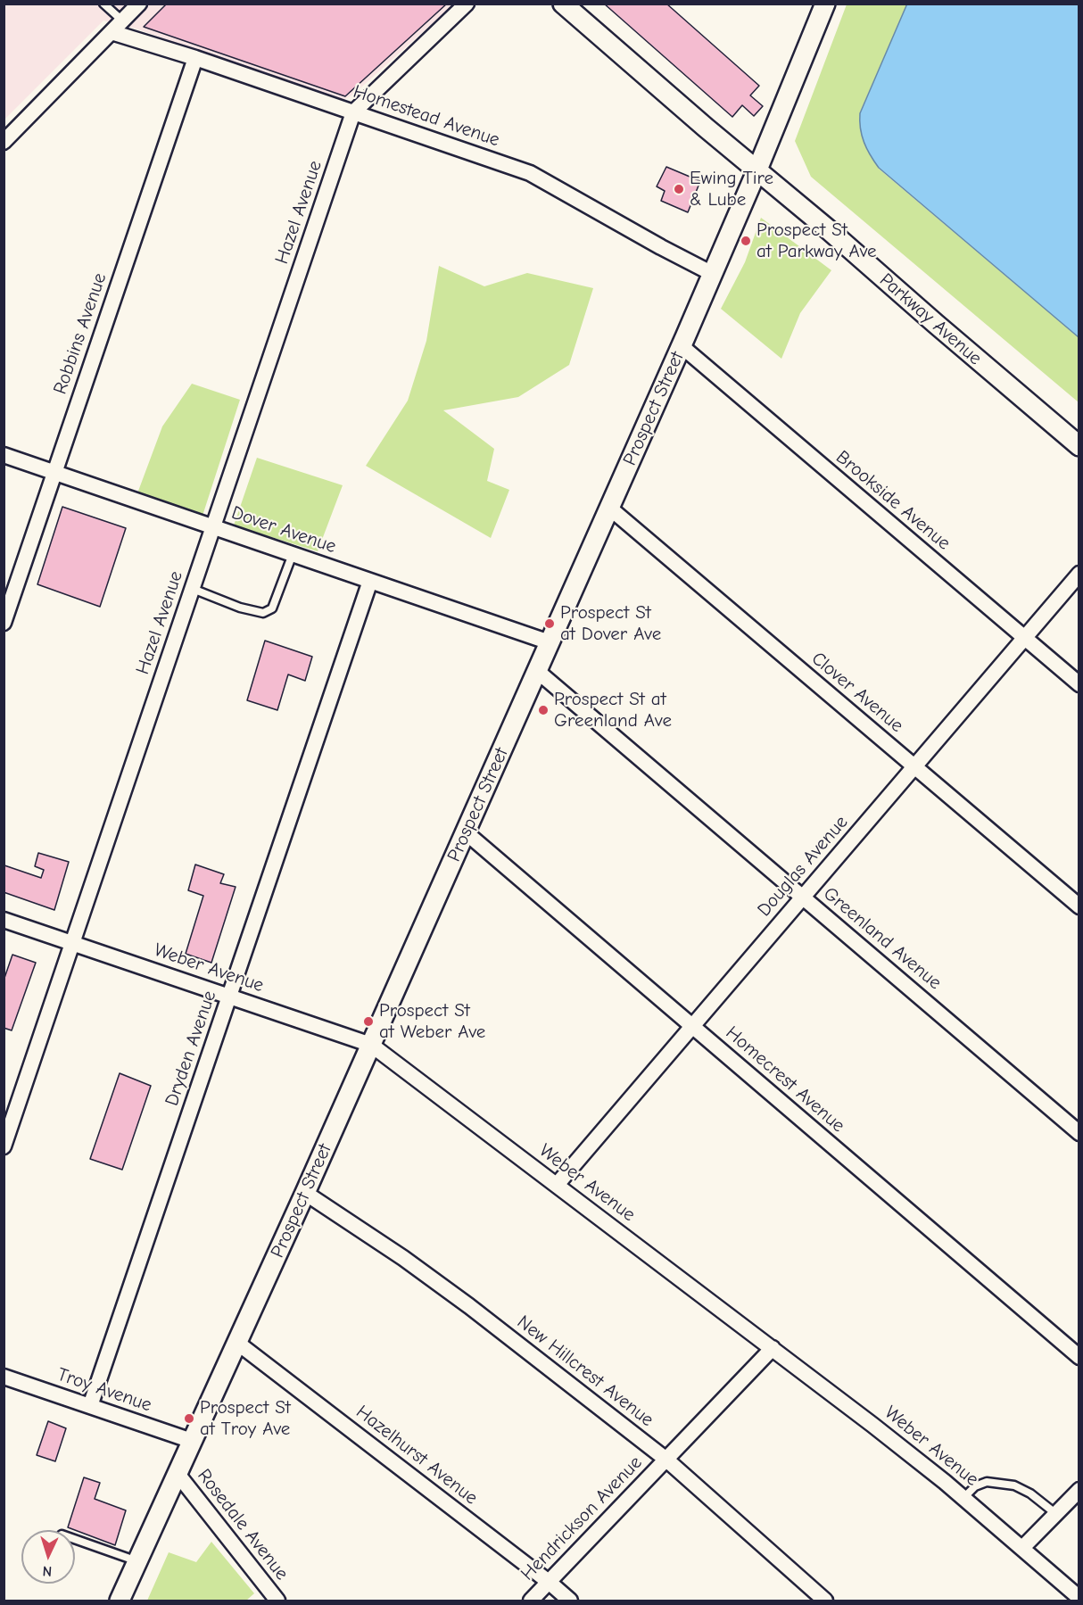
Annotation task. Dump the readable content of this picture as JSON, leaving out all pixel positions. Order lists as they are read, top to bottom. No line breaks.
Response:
{"streets":{"street":["Homestead Avenue","Hazel Avenue","Parkway Avenue","Robbins Avenue","Prospect Street","Brookside Avenue","Dover Avenue","Clover Avenue","Douglas Avenue","Greenland Avenue","Weber Avenue","Dryden Avenue","Homecrest Avenue","New Hillcrest Avenue","Troy Avenue","Hazelhurst Avenue","Hendrickson Avenue","Rosedale Avenue"]},"crossings":[["Homestead Avenue","Hazel Avenue"],["Homestead Avenue","Robbins Avenue"],["Homestead Avenue","Prospect Street"],["Hazel Avenue","Dover Avenue"],["Hazel Avenue","Weber Avenue"],["Parkway Avenue","Prospect Street"],["Robbins Avenue","Dover Avenue"],["Prospect Street","Brookside Avenue"],["Prospect Street","Dover Avenue"],["Prospect Street","Clover Avenue"],["Prospect Street","Greenland Avenue"],["Prospect Street","Weber Avenue"],["Prospect Street","Homecrest Avenue"],["Prospect Street","New Hillcrest Avenue"],["Prospect Street","Troy Avenue"],["Prospect Street","Hazelhurst Avenue"],["Prospect Street","Rosedale Avenue"],["Brookside Avenue","Douglas Avenue"],["Dover Avenue","Dryden Avenue"],["Clover Avenue","Douglas Avenue"],["Douglas Avenue","Greenland Avenue"],["Douglas Avenue","Weber Avenue"],["Douglas Avenue","Homecrest Avenue"],["Weber Avenue","Dryden Avenue"],["Weber Avenue","Hendrickson Avenue"],["Dryden Avenue","Troy Avenue"],["New Hillcrest Avenue","Hendrickson Avenue"],["Hazelhurst Avenue","Hendrickson Avenue"]],"places":["Ewing Tire & Lube","Prospect St at Parkway Ave","Prospect St at Dover Ave","Prospect St at Greenland Ave","Prospect St at Weber Ave","Prospect St at Troy Ave"],"north":"bottom"}
